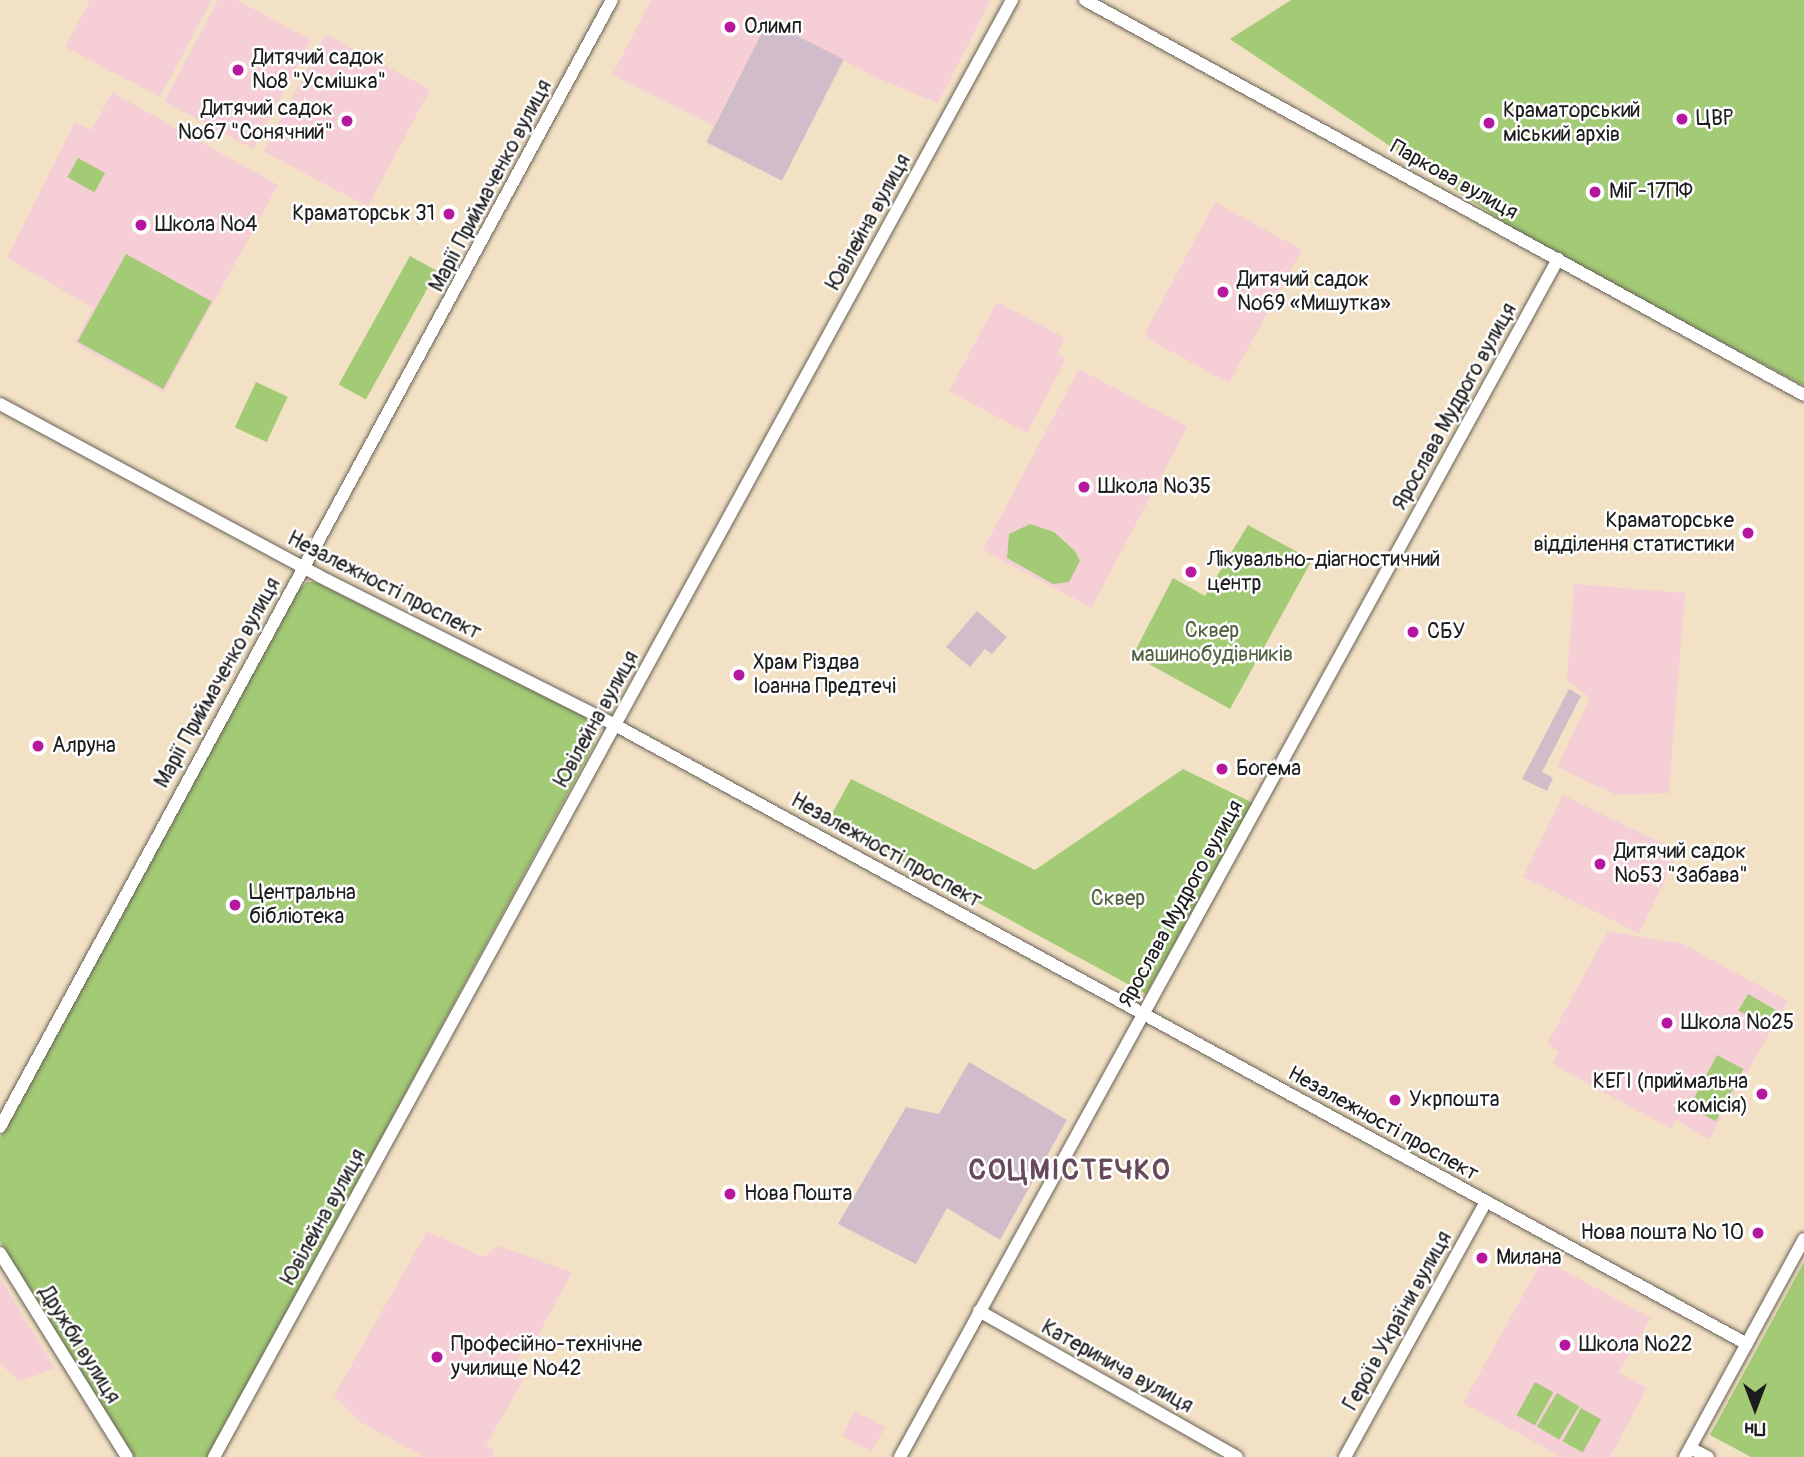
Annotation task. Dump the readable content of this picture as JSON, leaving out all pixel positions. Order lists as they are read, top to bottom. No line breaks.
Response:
{"streets":{"street":["Паркова вулиця","Марії Приймаченко вулиця","Ювілейна вулиця","Ярослава Мудрого вулиця","Незалежності проспект","Героїв України вулиця","Дружби вулиця","Катеринича вулиця"]},"crossings":[["Паркова вулиця","Ярослава Мудрого вулиця"],["Марії Приймаченко вулиця","Незалежності проспект"],["Ювілейна вулиця","Незалежності проспект"],["Ярослава Мудрого вулиця","Незалежності проспект"],["Ярослава Мудрого вулиця","Катеринича вулиця"],["Незалежності проспект","Героїв України вулиця"]],"districts":["СОЦМІСТЕЧКО"],"parks":["Сквер машинобудівників","Сквер"],"places":["Олимп","Дитячий садок №8 \"Усмішка\"","ЦВР","Дитячий садок №67 \"Сонячний\"","Краматорський міський архів","МіГ-17ПФ","Краматорськ 31","Школа №4","Дитячий садок №69 «Мишутка»","Школа №35","Краматорське відділення статистики","Лікувально-діагностичний центр","СБУ","Храм Різдва Іоанна Предтечі","Алруна","Богема","Дитячий садок №53 \"Забава\"","Центральна бібліотека","Школа №25","КЕГІ (приймальна комісія)","Укрпошта","Нова Пошта","Нова пошта № 10","Милана","Школа №22","Професійно-технічне училище №42"],"north":"bottom"}
